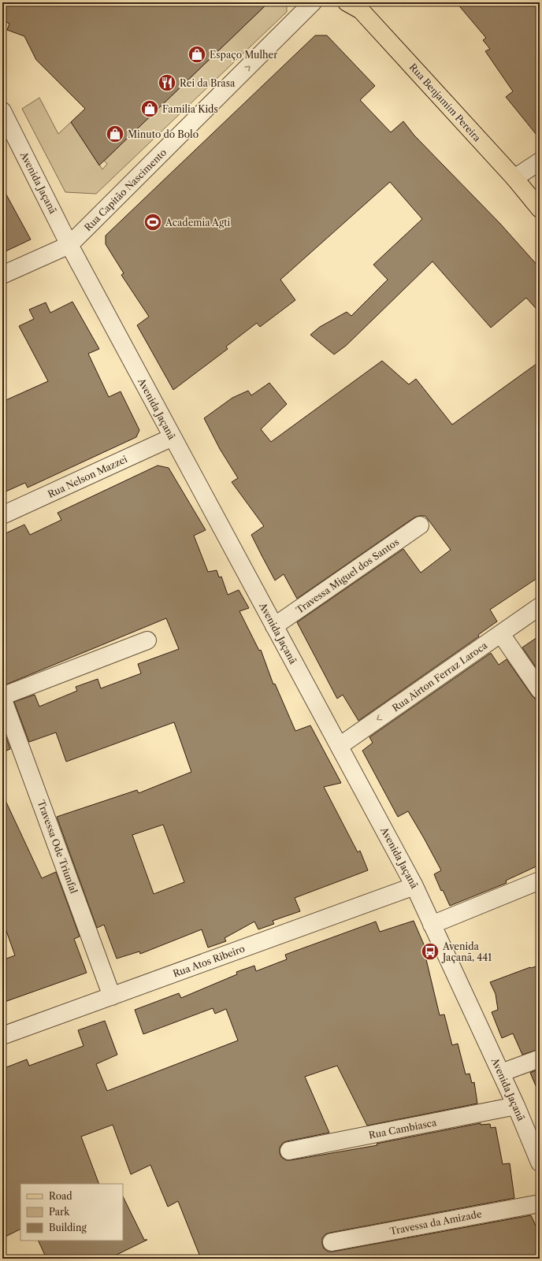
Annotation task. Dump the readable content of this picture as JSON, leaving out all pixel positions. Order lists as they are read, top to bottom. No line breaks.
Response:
{"streets":{"main road":["Rua Benjamim Pereira"],"street":["Avenida Jaçanã","Rua Capitão Nascimento","Rua Nelson Mazzei","Travessa Miguel dos Santos","Rua Airton Ferraz Laroca","Travessa Ode Triunfal","Rua Atos Ribeiro","Rua Cambiasca","Travessa da Amizade"]},"crossings":[["Avenida Jaçanã","Rua Capitão Nascimento"],["Avenida Jaçanã","Rua Nelson Mazzei"],["Avenida Jaçanã","Travessa Miguel dos Santos"],["Avenida Jaçanã","Rua Airton Ferraz Laroca"],["Avenida Jaçanã","Rua Atos Ribeiro"],["Avenida Jaçanã","Rua Cambiasca"],["Travessa Ode Triunfal","Rua Atos Ribeiro"]],"one_way":["Rua Capitão Nascimento","Rua Airton Ferraz Laroca"],"places":{"shop":["Espaço Mulher","Familia Kids","Minuto do Bolo"],"restaurant":["Rei da Brasa"],"sports":["Academia Agti"],"bus stop":["Avenida Jaçanã, 441"]},"legend":["Road","Park","Building"]}
